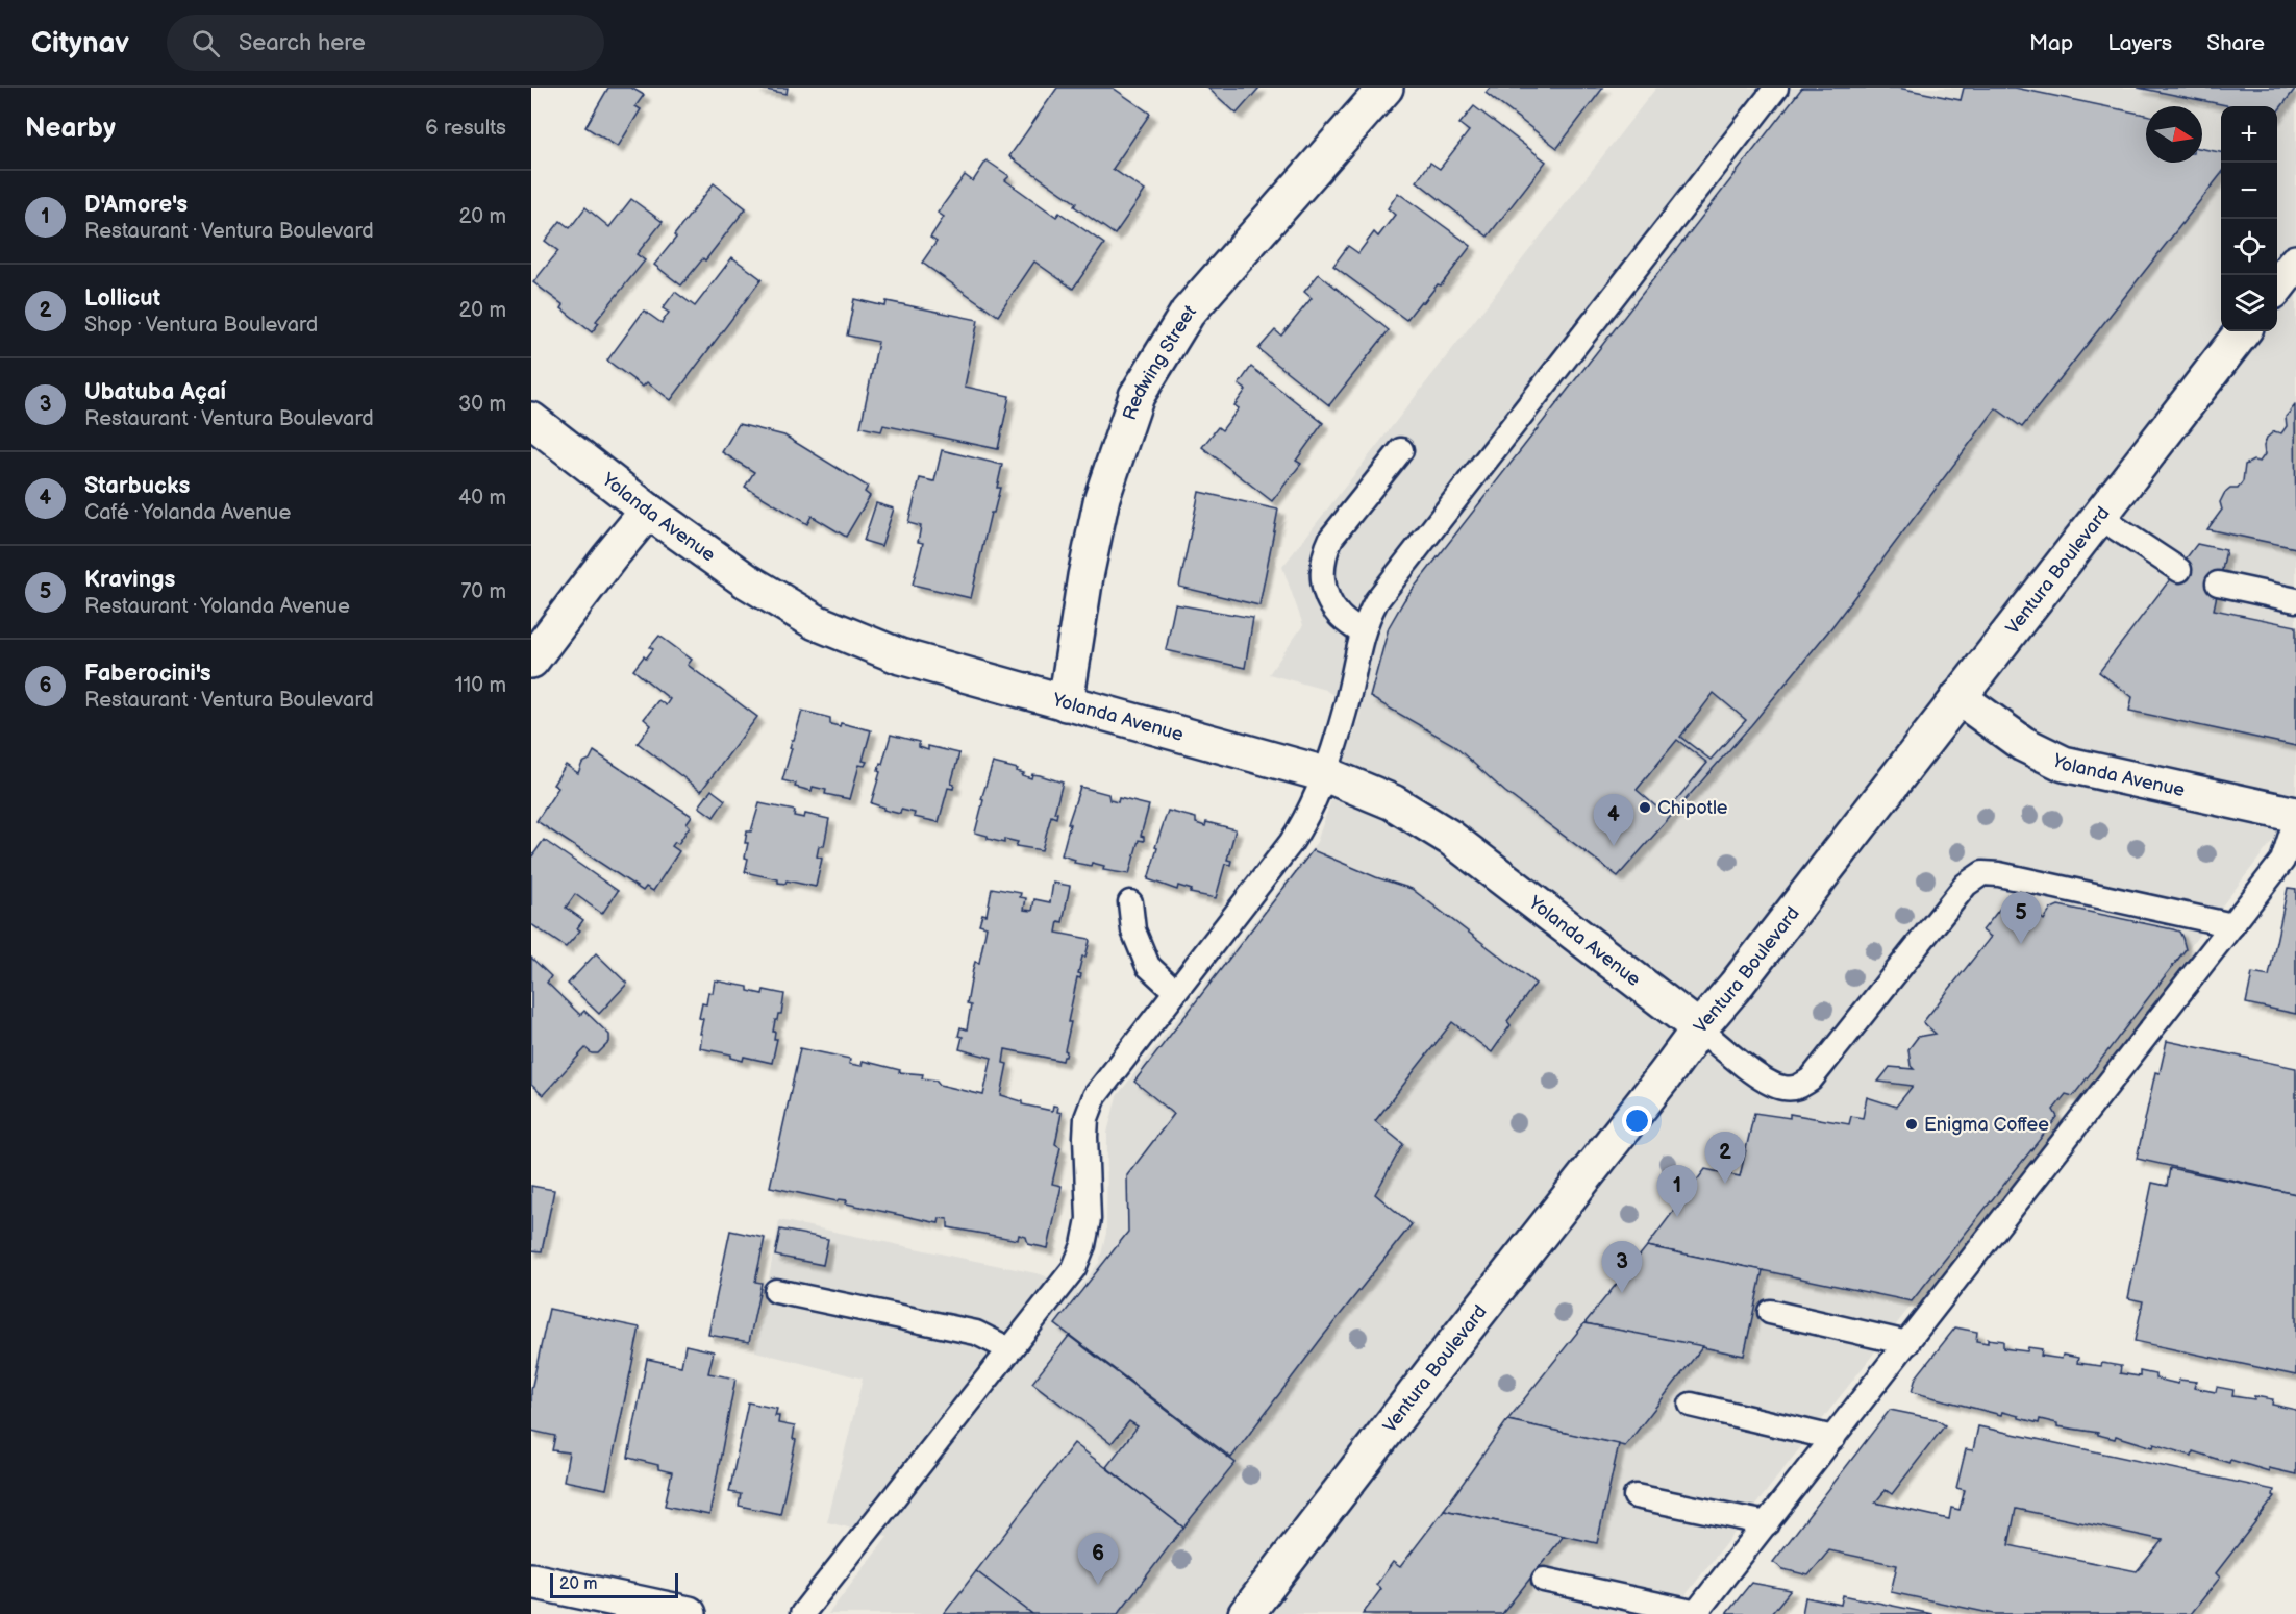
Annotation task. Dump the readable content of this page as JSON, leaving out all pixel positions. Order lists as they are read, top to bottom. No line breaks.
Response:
{"streets":{"street":["Redwing Street","Yolanda Avenue","Ventura Boulevard"]},"crossings":[["Redwing Street","Yolanda Avenue"],["Yolanda Avenue","Ventura Boulevard"]],"places":["Chipotle","Enigma Coffee"],"scale_bar":"20 m","north":"right","page":{"header":"Citynav","search":"Search here","nav":["Map","Layers","Share"],"heading":["Nearby","6 results"],"map_buttons":["+","−"],"list":[{"mark":"1","name":"D'Amore's","note":"Restaurant · Ventura Boulevard","value":"20 m"},{"mark":"2","name":"Lollicut","note":"Shop · Ventura Boulevard","value":"20 m"},{"mark":"3","name":"Ubatuba Açaí","note":"Restaurant · Ventura Boulevard","value":"30 m"},{"mark":"4","name":"Starbucks","note":"Café · Yolanda Avenue","value":"40 m"},{"mark":"5","name":"Kravings","note":"Restaurant · Yolanda Avenue","value":"70 m"},{"mark":"6","name":"Faberocini's","note":"Restaurant · Ventura Boulevard","value":"110 m"}],"pins":["4","5","2","1","3","6"],"scale":"20 m"}}
